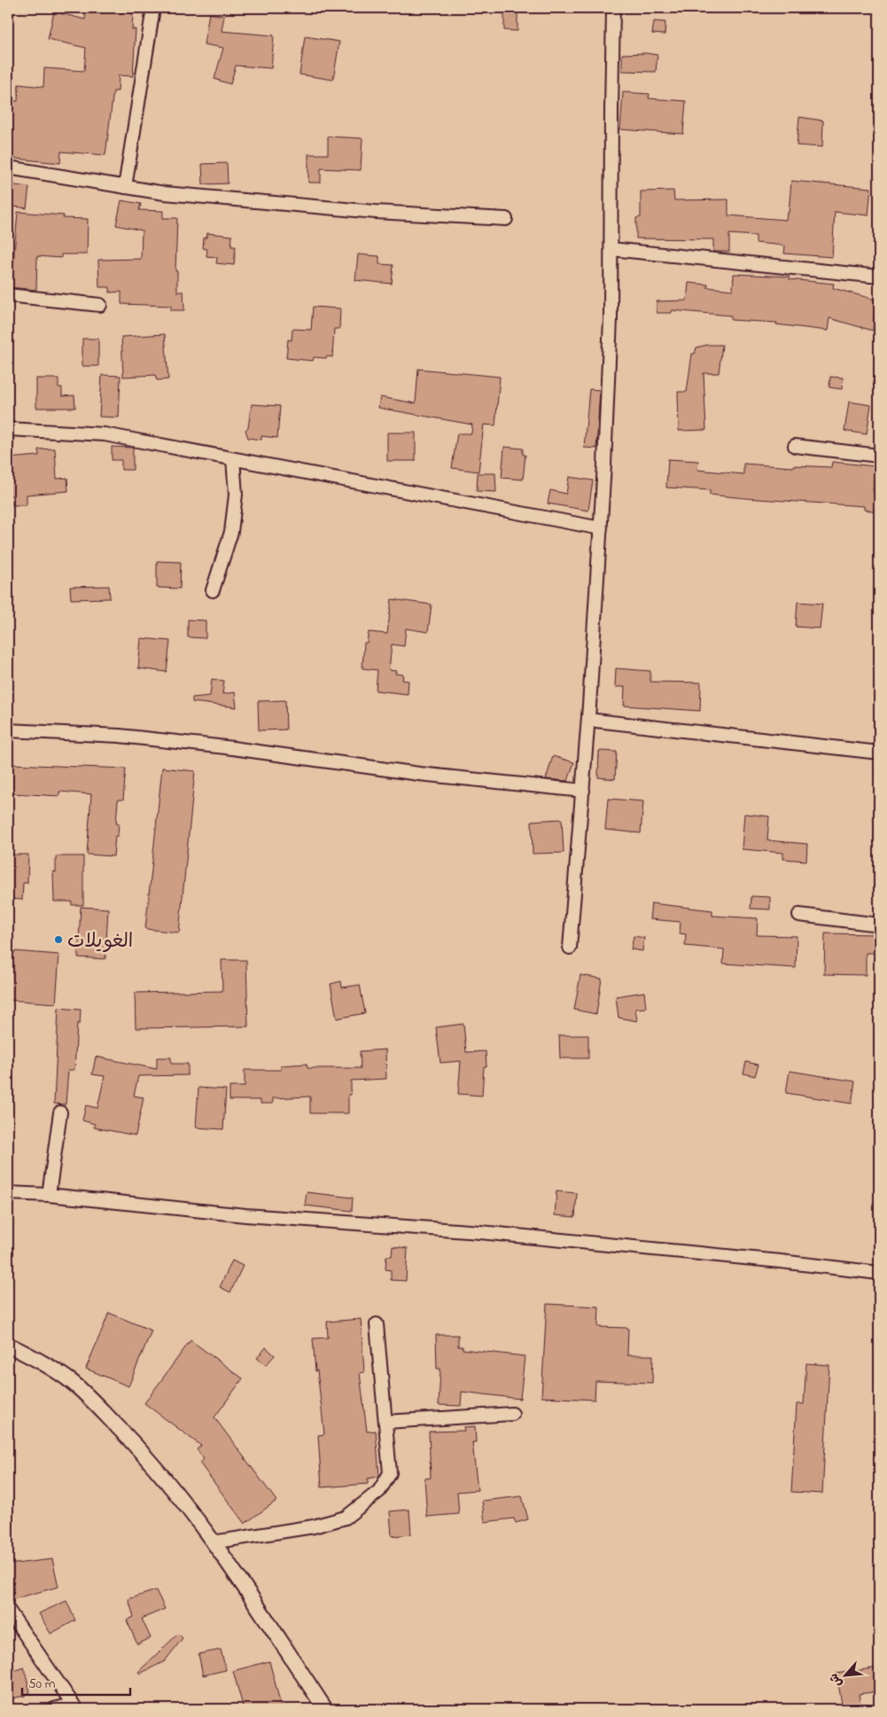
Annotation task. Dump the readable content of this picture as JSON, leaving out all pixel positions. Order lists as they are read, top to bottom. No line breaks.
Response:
{"places":["الغويلات"],"scale_bar":"50 m","north":"bottom left"}
